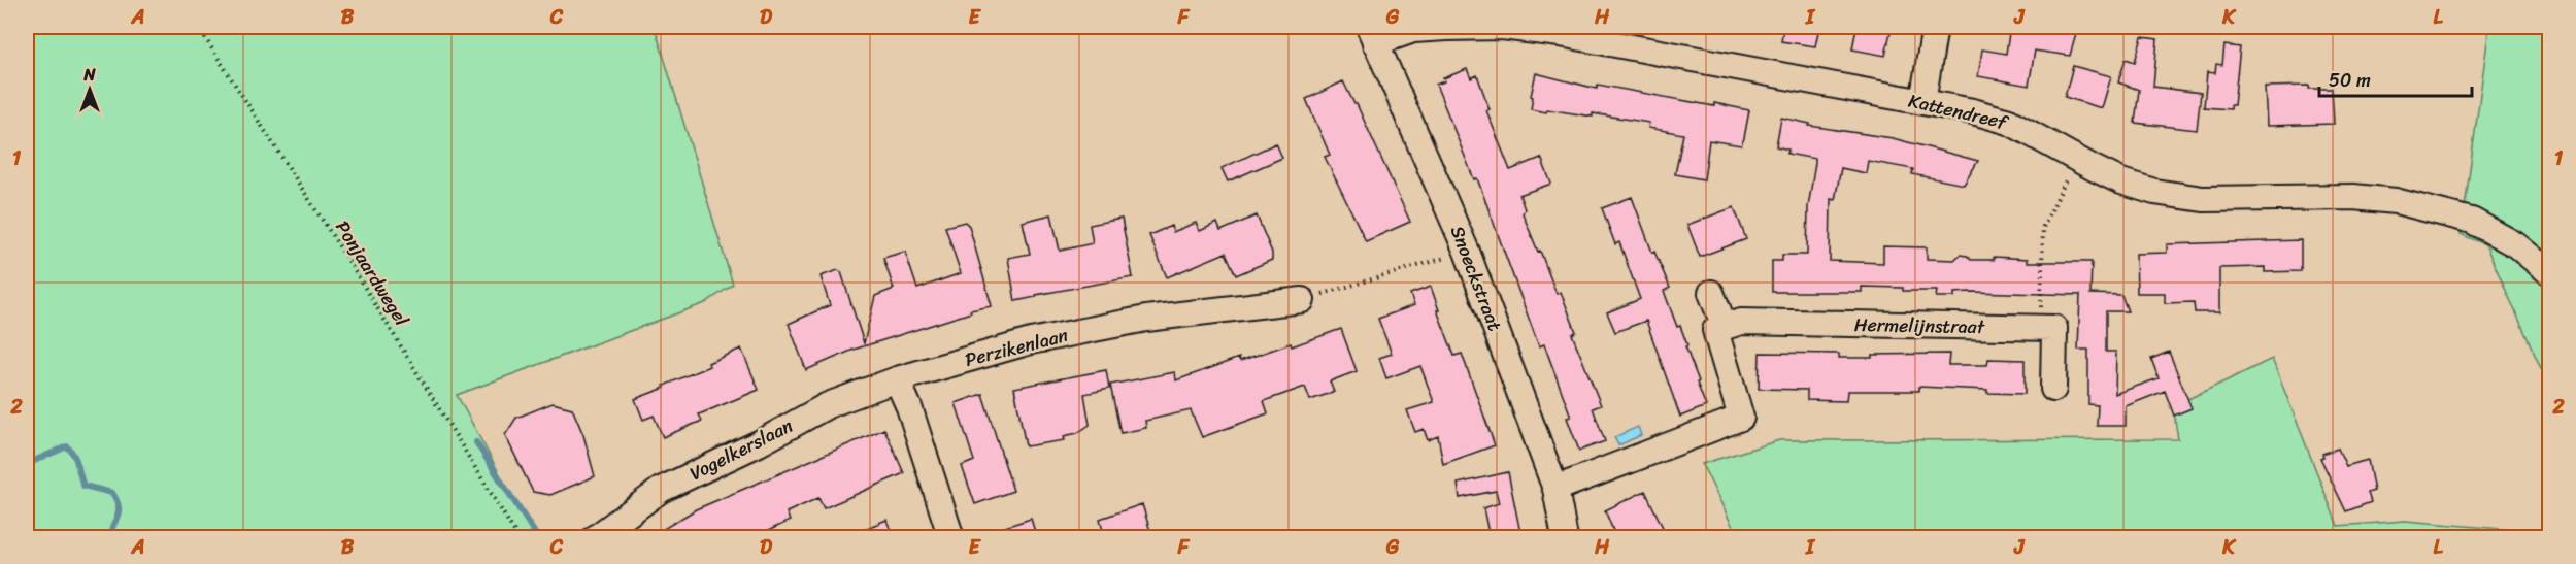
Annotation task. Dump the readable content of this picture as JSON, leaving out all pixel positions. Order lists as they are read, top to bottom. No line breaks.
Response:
{"streets":{"street":["Kattendreef","Snoeckstraat","Hermelijnstraat","Perzikenlaan","Vogelkerslaan"],"path":["Ponjaardwegel"]},"crossings":[["Kattendreef","Snoeckstraat"],["Perzikenlaan","Vogelkerslaan"]],"scale_bar":"50 m","north":"top","grid":{"columns":["A","B","C","D","E","F","G","H","I","J","K","L"],"rows":["1","2"]}}
